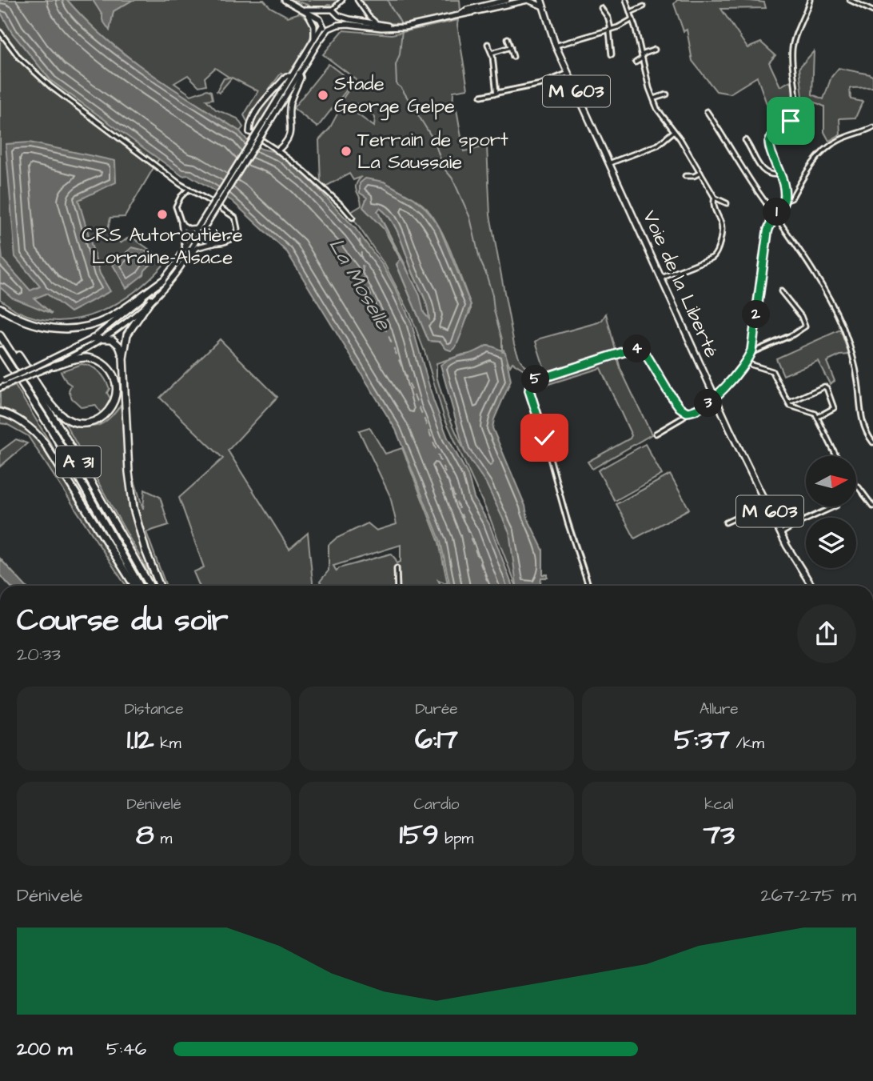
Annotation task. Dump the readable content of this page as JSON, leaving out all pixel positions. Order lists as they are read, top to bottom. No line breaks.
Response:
{"streets":{"highway":["A 31"],"main road":["M 603","Voie de la Liberté"]},"crossings":[["M 603","Voie de la Liberté"]],"water":["La Moselle"],"places":["Stade George Gelpe","Terrain de sport La Saussaie","CRS Autoroutière Lorraine-Alsace"],"north":"right","page":{"pins":["1","2","4","5","3"],"heading":["Course du soir","20:33"],"stats":[["Distance","1.12 km"],["Durée","6:17"],["Allure","5:37 /km"],["Dénivelé","8 m"],["Cardio","159 bpm"],["kcal","73"]],"chart":["Dénivelé","267–275 m"],"list":[{"name":"200 m","note":"5:46"}]}}
